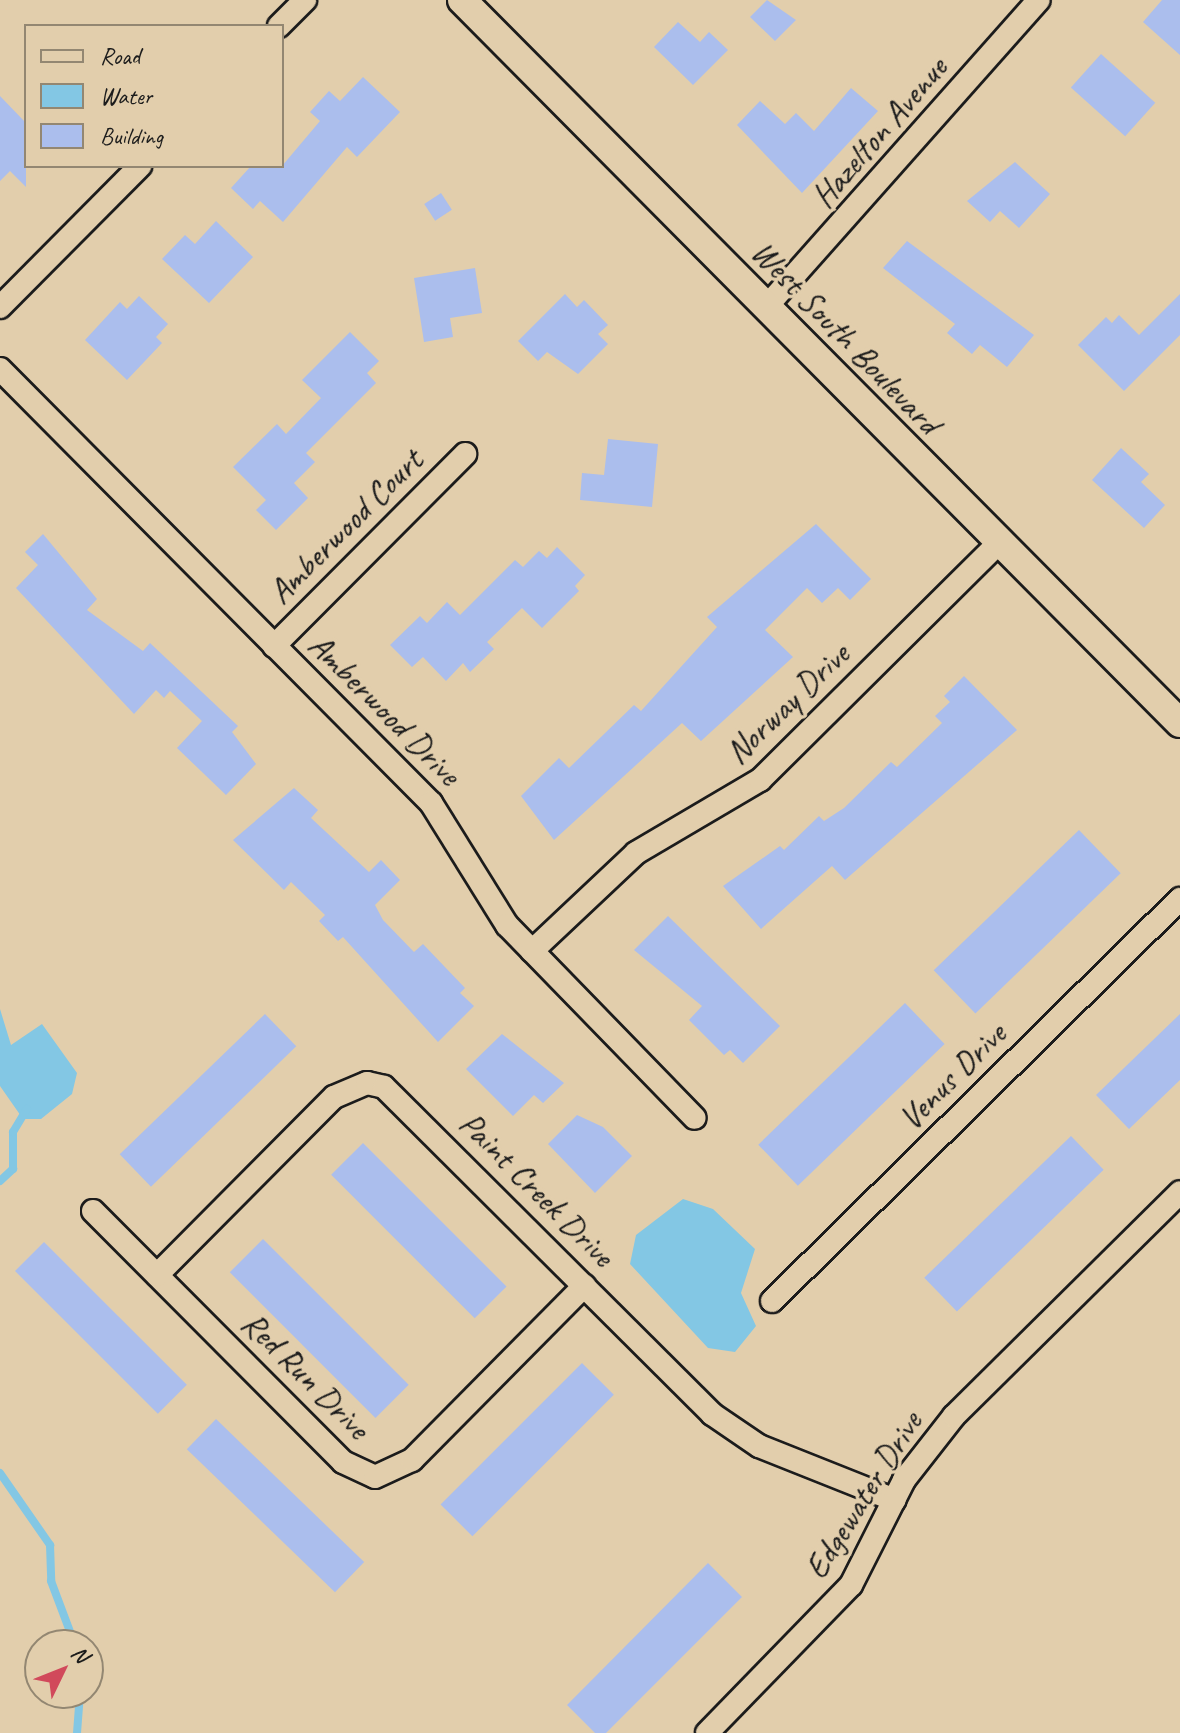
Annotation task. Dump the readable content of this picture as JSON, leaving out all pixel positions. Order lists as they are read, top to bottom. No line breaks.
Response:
{"streets":{"street":["Hazelton Avenue","West South Boulevard","Amberwood Court","Norway Drive","Amberwood Drive","Venus Drive","Paint Creek Drive","Red Run Drive","Edgewater Drive"]},"crossings":[["Hazelton Avenue","West South Boulevard"],["West South Boulevard","Norway Drive"],["Amberwood Court","Amberwood Drive"],["Norway Drive","Amberwood Drive"],["Paint Creek Drive","Red Run Drive"],["Paint Creek Drive","Edgewater Drive"]],"legend":["Road","Water","Building"],"north":"top right"}
